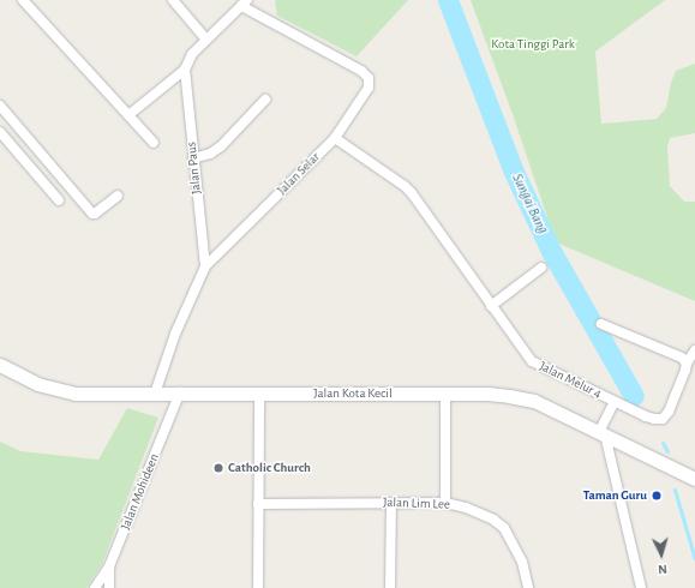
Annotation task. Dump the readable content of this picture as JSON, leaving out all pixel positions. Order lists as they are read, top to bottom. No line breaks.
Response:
{"streets":{"street":["Jalan Paus","Jalan Selar","Jalan Melur 4","Jalan Kota Kecil","Jalan Mohideen","Jalan Lim Lee"]},"crossings":[["Jalan Paus","Jalan Selar"],["Jalan Selar","Jalan Melur 4"],["Jalan Selar","Jalan Kota Kecil"],["Jalan Kota Kecil","Jalan Mohideen"]],"water":["Sungai Bang"],"parks":["Kota Tinggi Park"],"places":["Catholic Church","Taman Guru"],"north":"bottom"}
